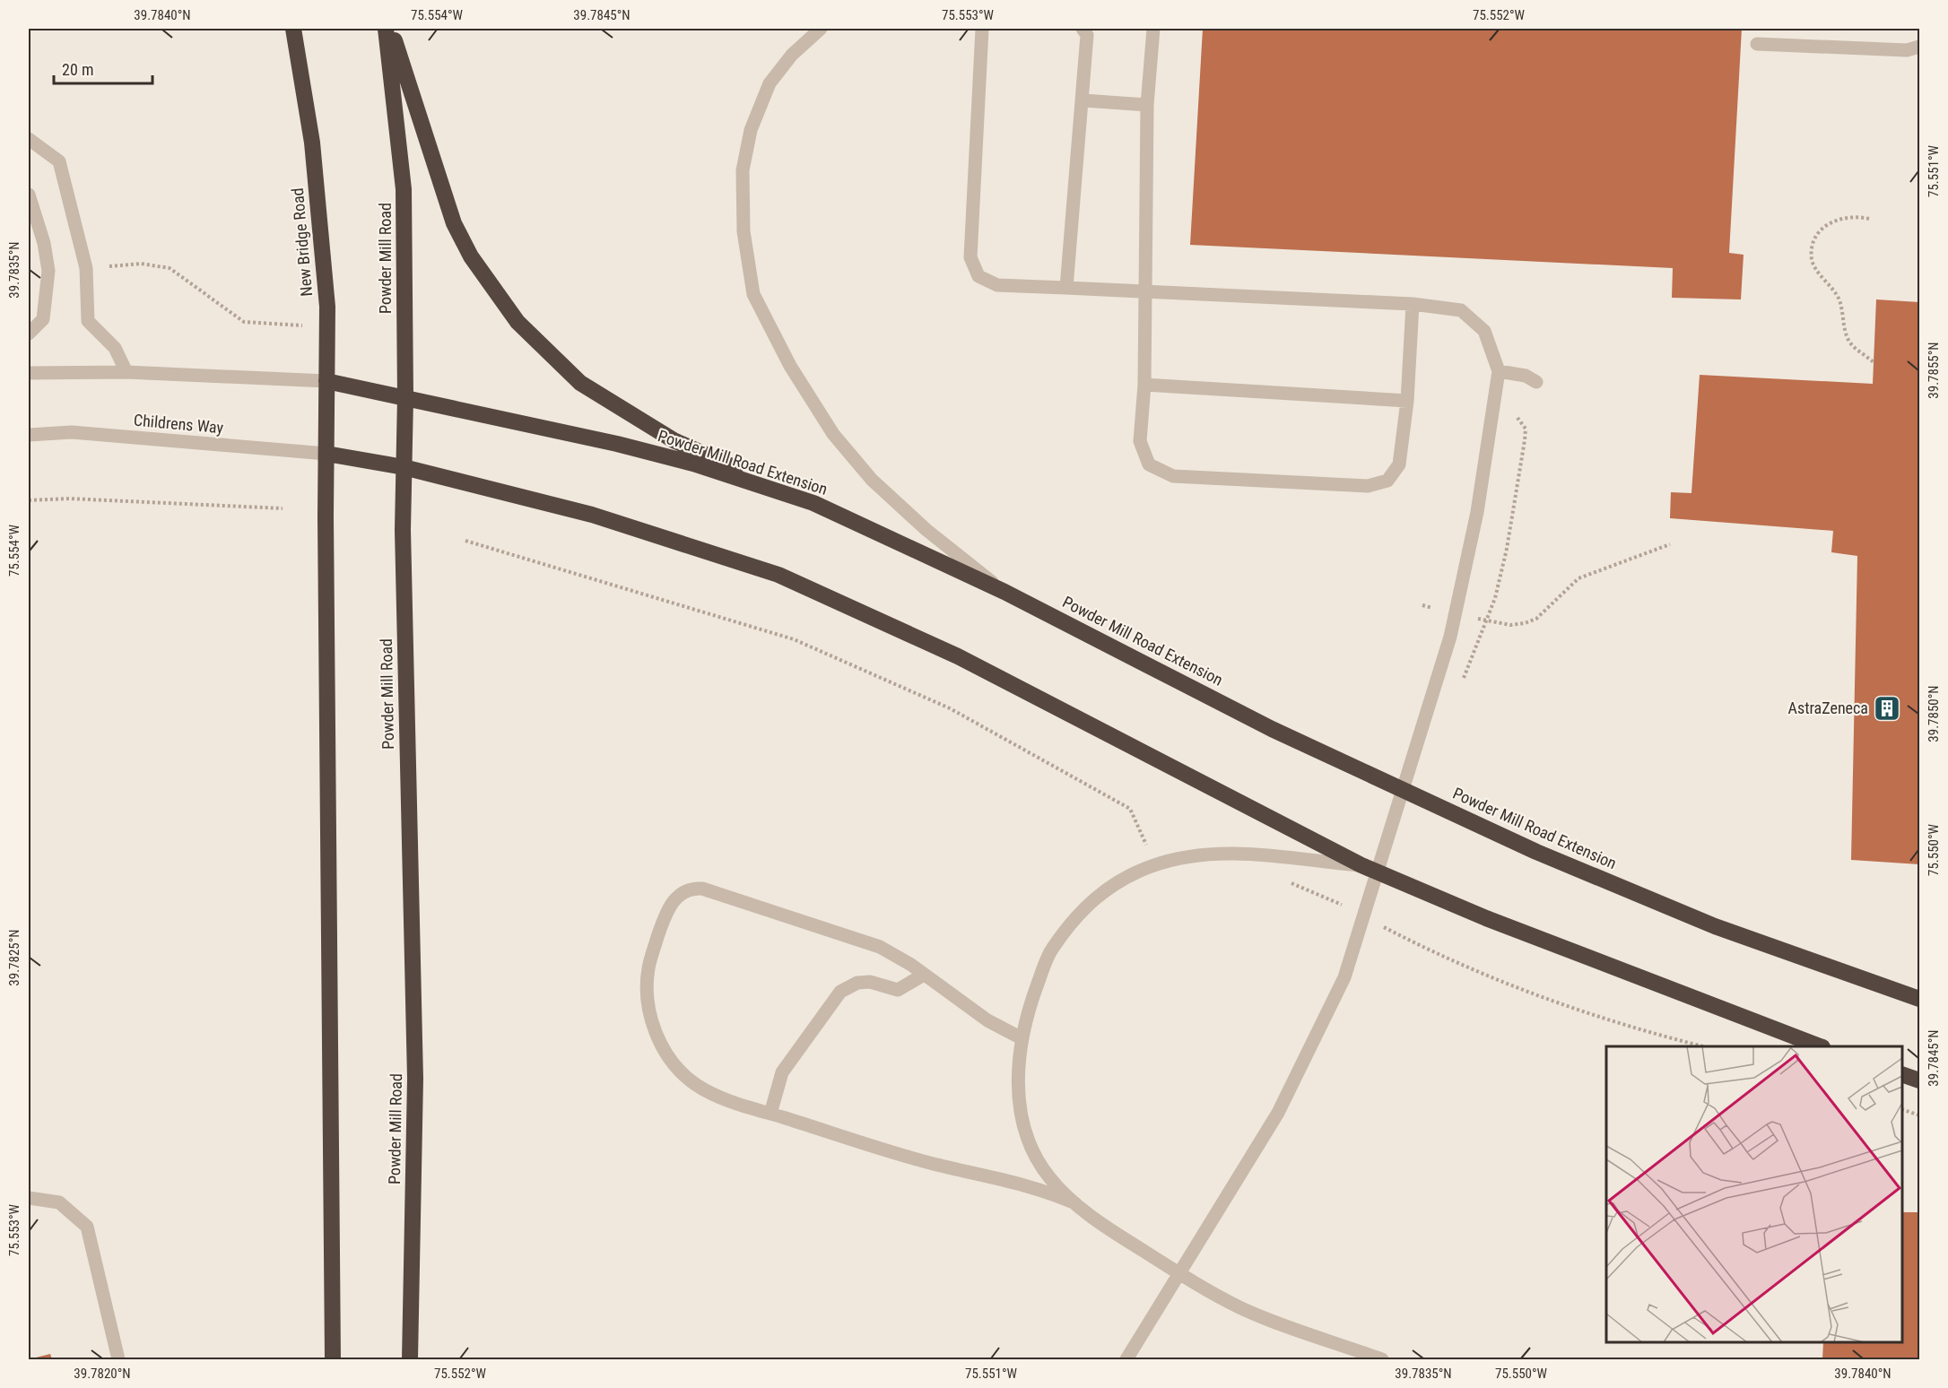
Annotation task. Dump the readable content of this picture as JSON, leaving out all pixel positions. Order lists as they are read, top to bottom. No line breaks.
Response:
{"streets":{"highway":["New Bridge Road","Powder Mill Road","Powder Mill Road Extension"],"street":["Childrens Way"]},"crossings":[["New Bridge Road","Childrens Way"],["New Bridge Road","Powder Mill Road Extension"],["Powder Mill Road","Powder Mill Road Extension"]],"places":{"building":["AstraZeneca"]},"scale_bar":"20 m","coordinates":["39.7840°N","75.554°W","39.7845°N","75.553°W","75.552°W","75.551°W","39.7835°N","39.7855°N","39.7850°N","75.550°W","39.7825°N","39.7820°N"]}
